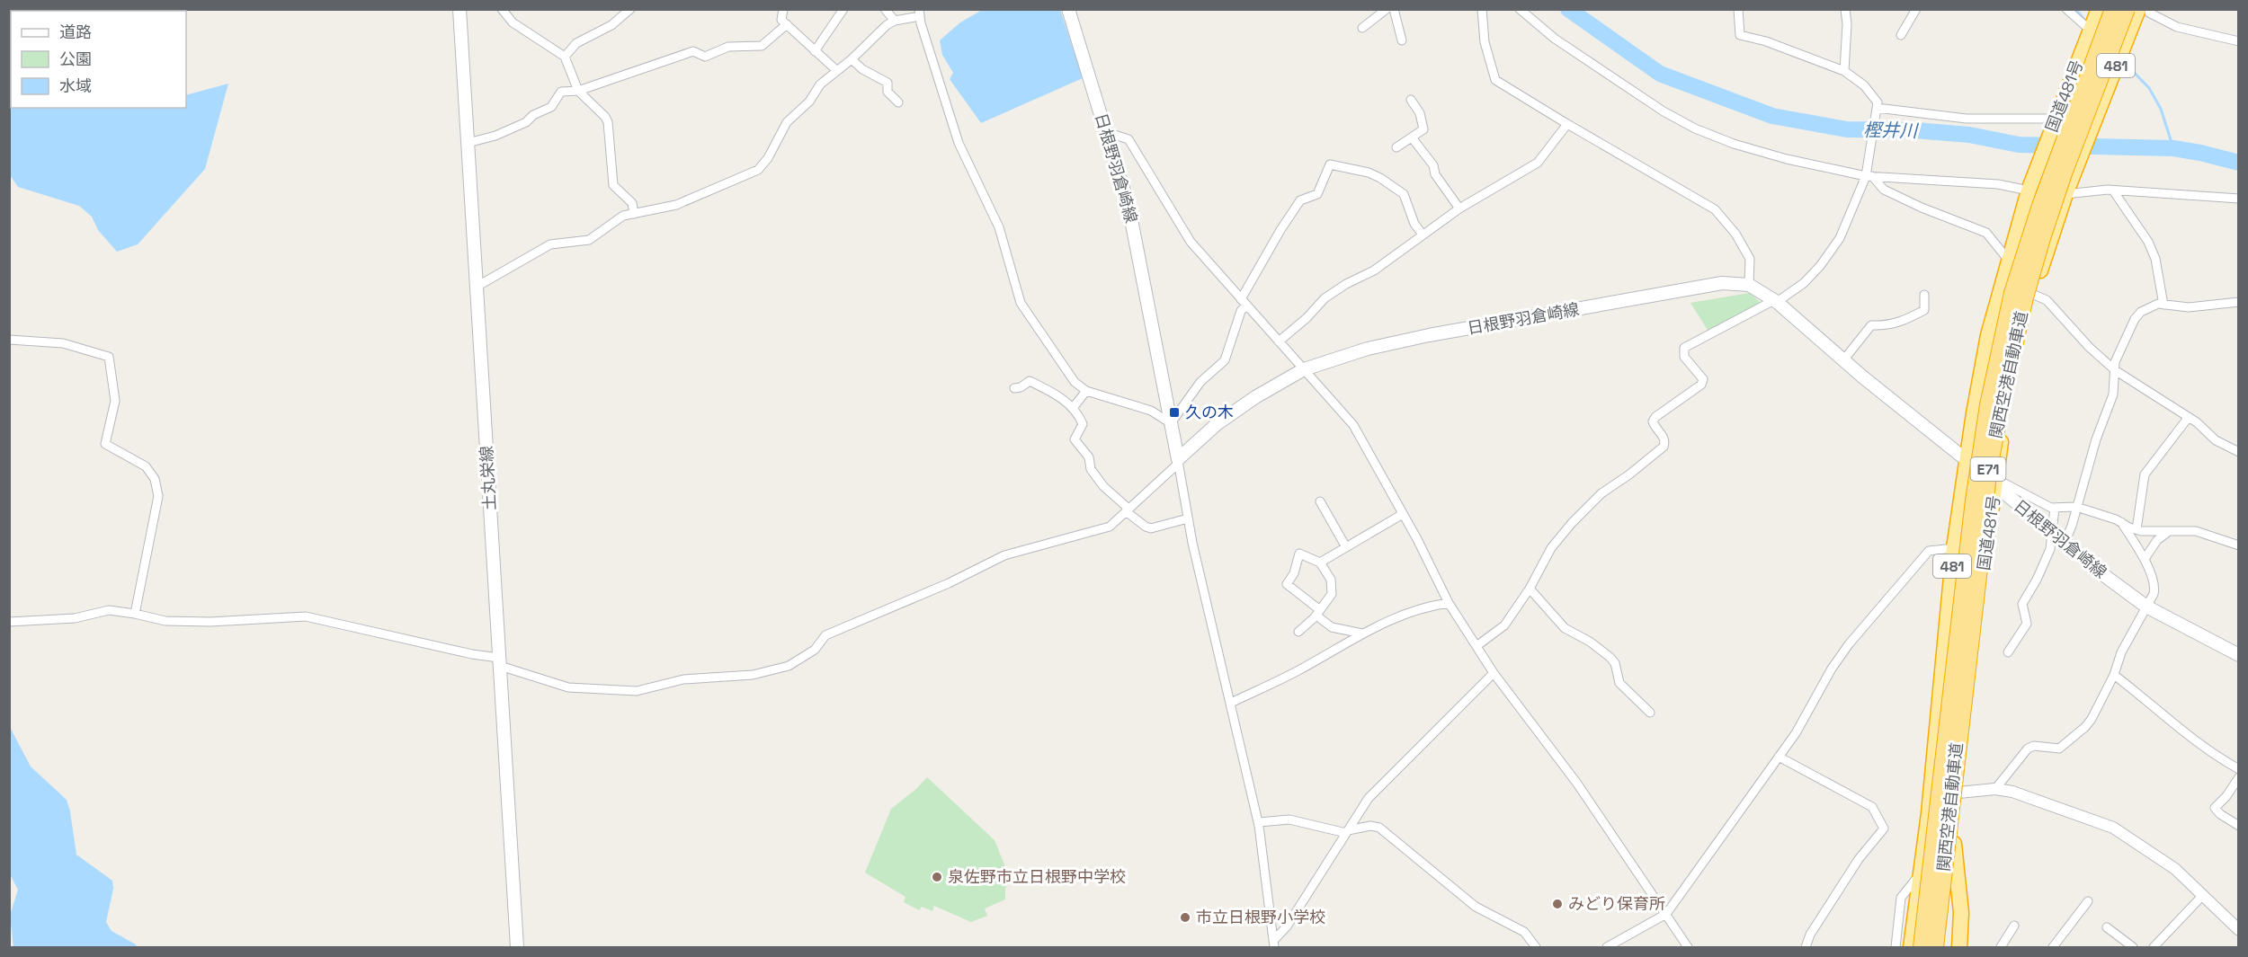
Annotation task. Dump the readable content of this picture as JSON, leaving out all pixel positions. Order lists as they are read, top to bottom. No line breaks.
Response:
{"streets":{"highway":["481","国道481号","関西空港自動車道","E71"],"main road":["日根野羽倉崎線","土丸栄線"]},"crossings":[["481","国道481号"],["国道481号","日根野羽倉崎線"]],"water":["樫井川"],"places":{"transit":["久の木"],"other":["泉佐野市立日根野中学校","みどり保育所","市立日根野小学校"]},"legend":["道路","公園","水域"]}
